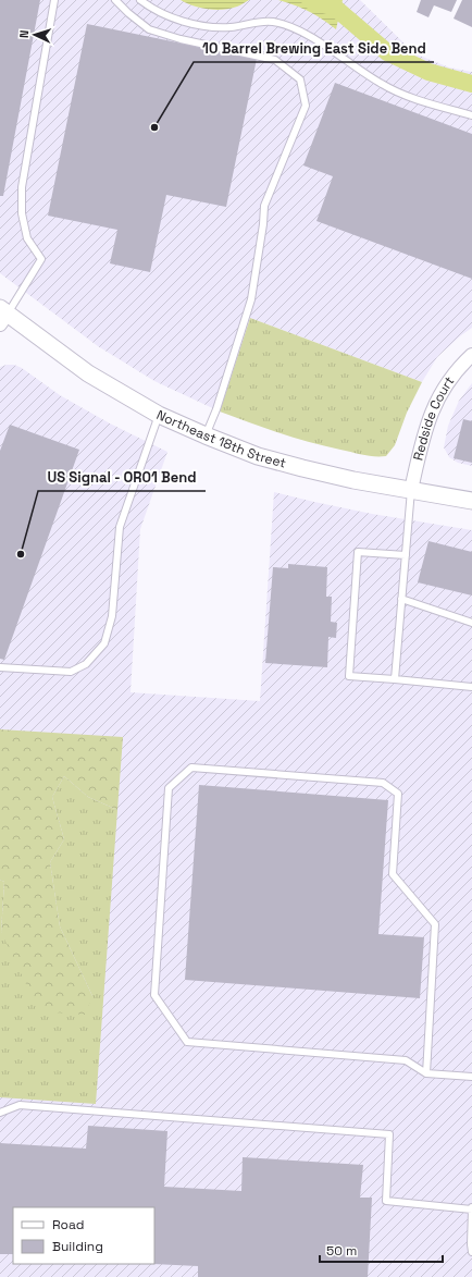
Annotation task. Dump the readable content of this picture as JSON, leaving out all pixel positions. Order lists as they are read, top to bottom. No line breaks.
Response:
{"streets":{"street":["Redside Court","Northeast 18th Street"]},"crossings":[["Redside Court","Northeast 18th Street"]],"places":["10 Barrel Brewing East Side Bend","US Signal - OR01 Bend"],"legend":["Road","Building"],"scale_bar":"50 m","north":"left"}
